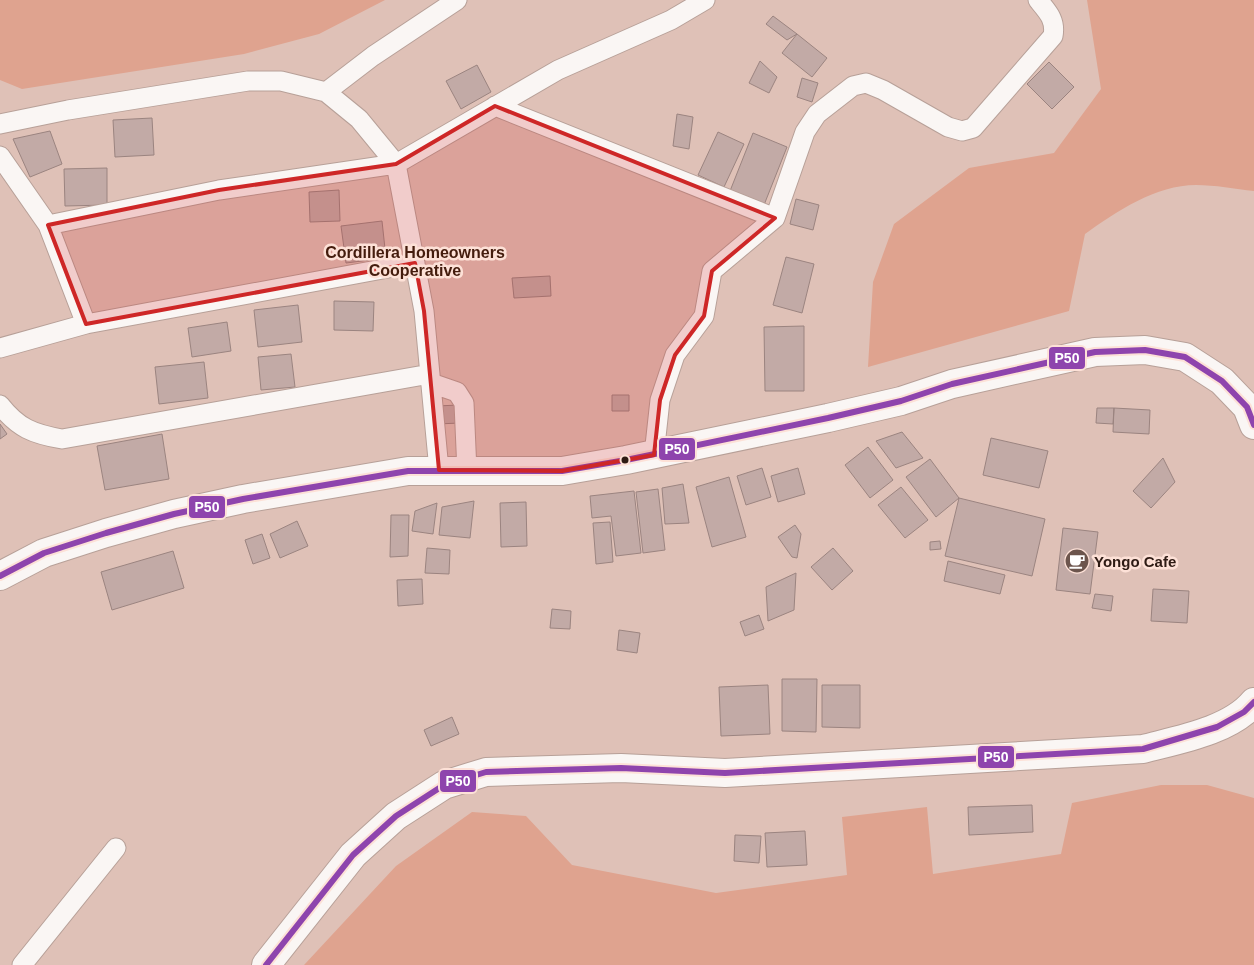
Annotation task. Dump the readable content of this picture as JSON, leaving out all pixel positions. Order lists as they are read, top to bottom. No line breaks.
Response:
{"districts":["Cordillera Homeowners Cooperative"],"places":{"cafe":["Yongo Cafe"]},"lines":["transit line P50"]}
